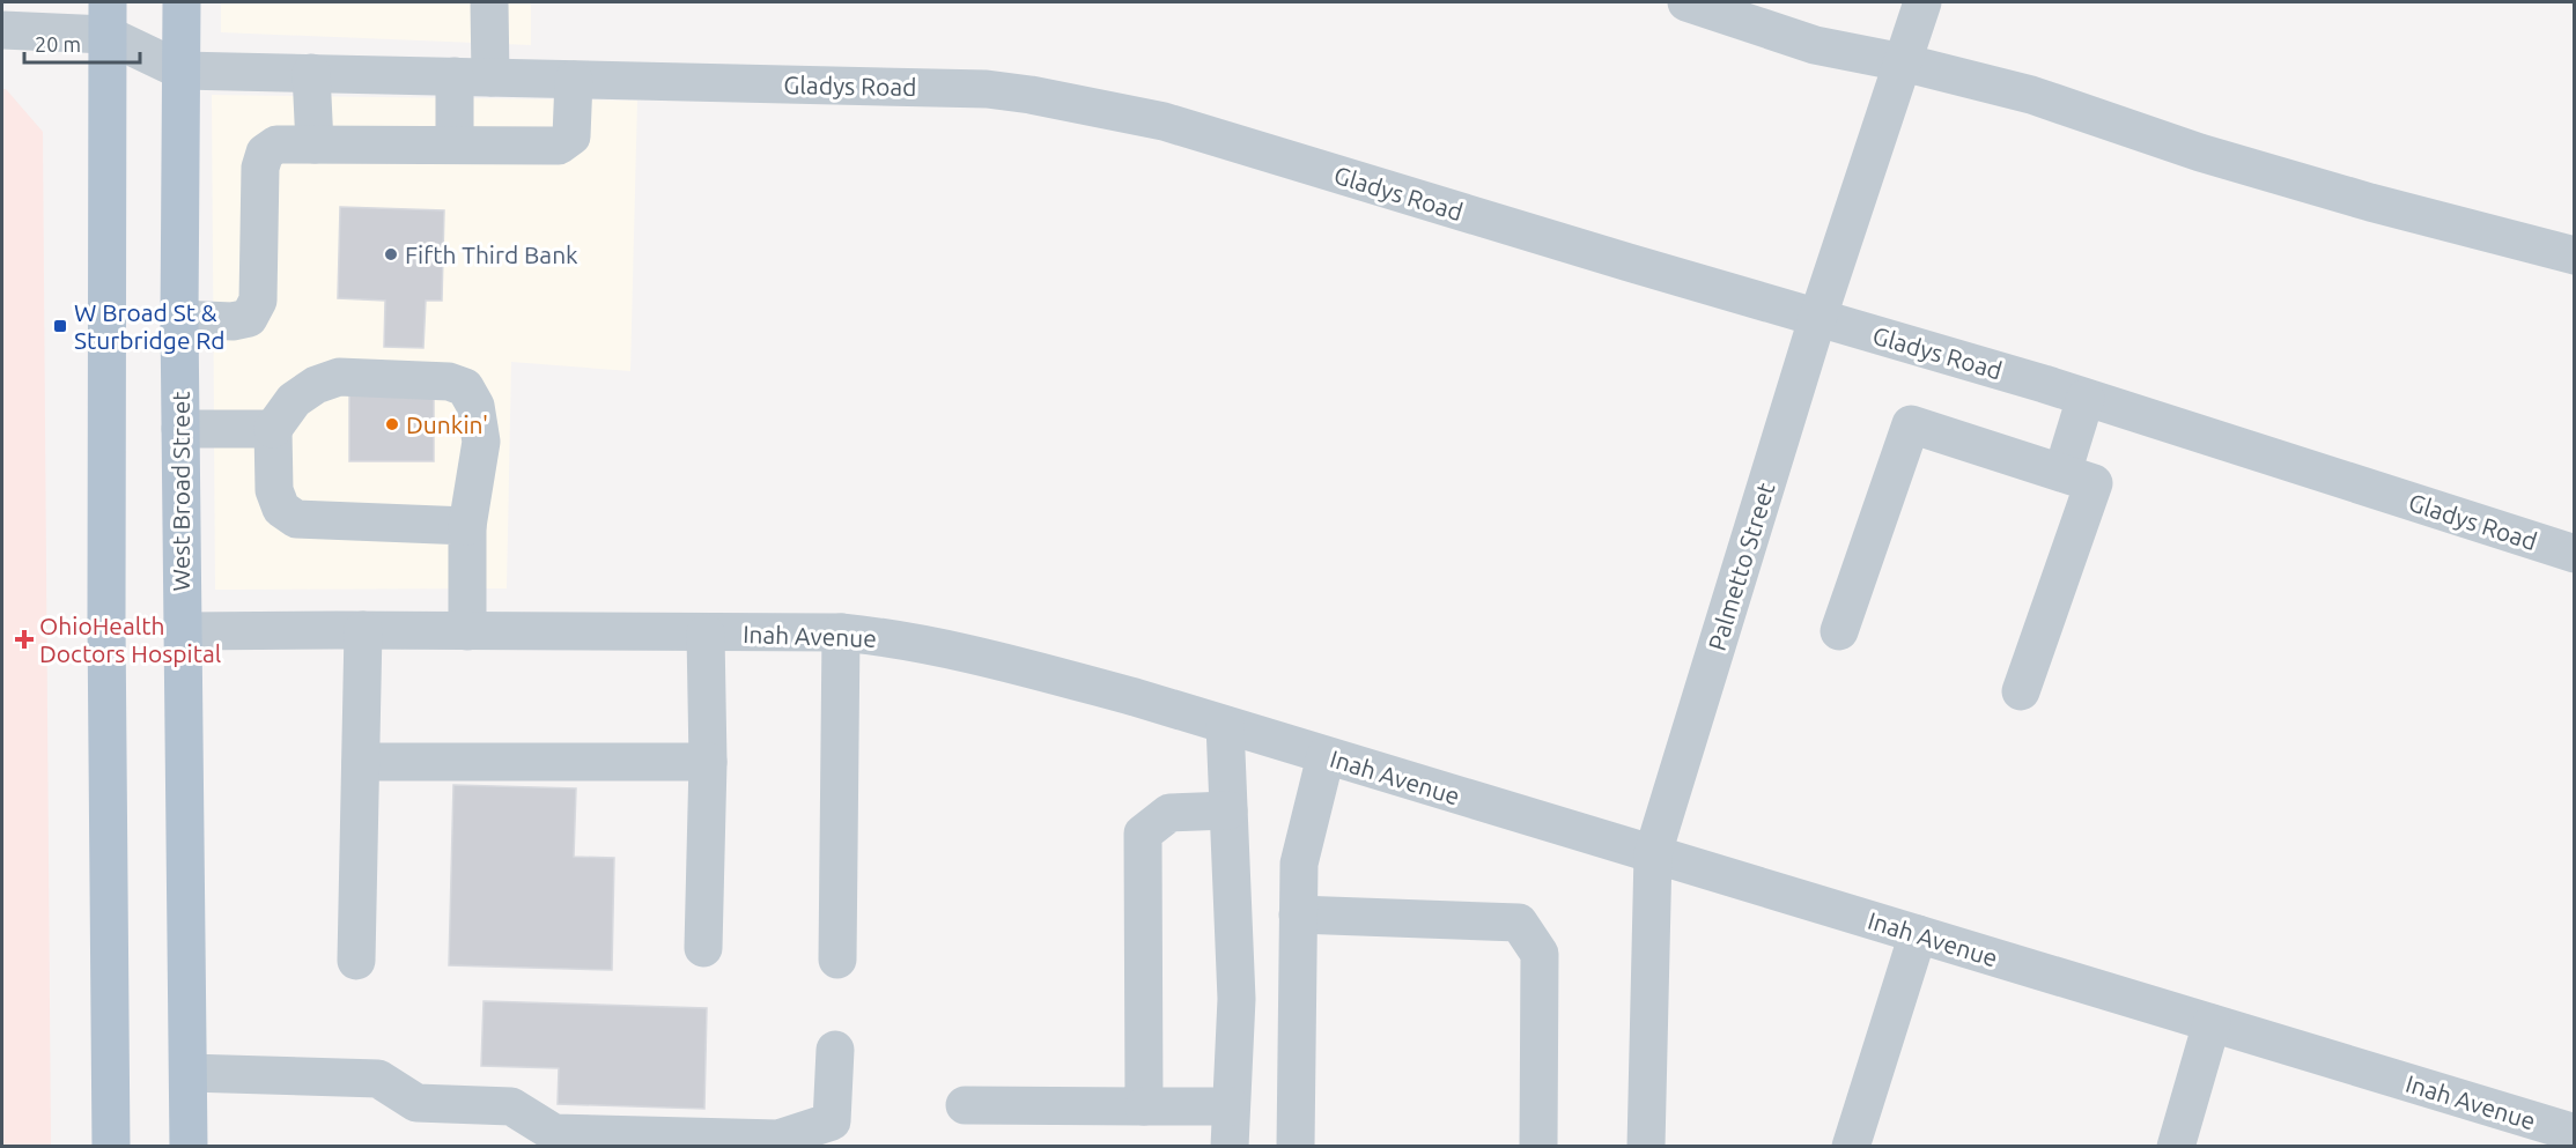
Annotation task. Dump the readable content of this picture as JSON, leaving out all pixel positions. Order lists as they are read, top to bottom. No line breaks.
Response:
{"streets":{"main road":["West Broad Street"],"street":["Gladys Road","Palmetto Street","Inah Avenue"]},"crossings":[["Gladys Road","West Broad Street"],["Gladys Road","Palmetto Street"],["West Broad Street","Inah Avenue"],["Palmetto Street","Inah Avenue"]],"places":{"other":["Fifth Third Bank","Dunkin'"],"transit":["W Broad St & Sturbridge Rd"],"health":["OhioHealth Doctors Hospital"]},"scale_bar":"20 m"}
